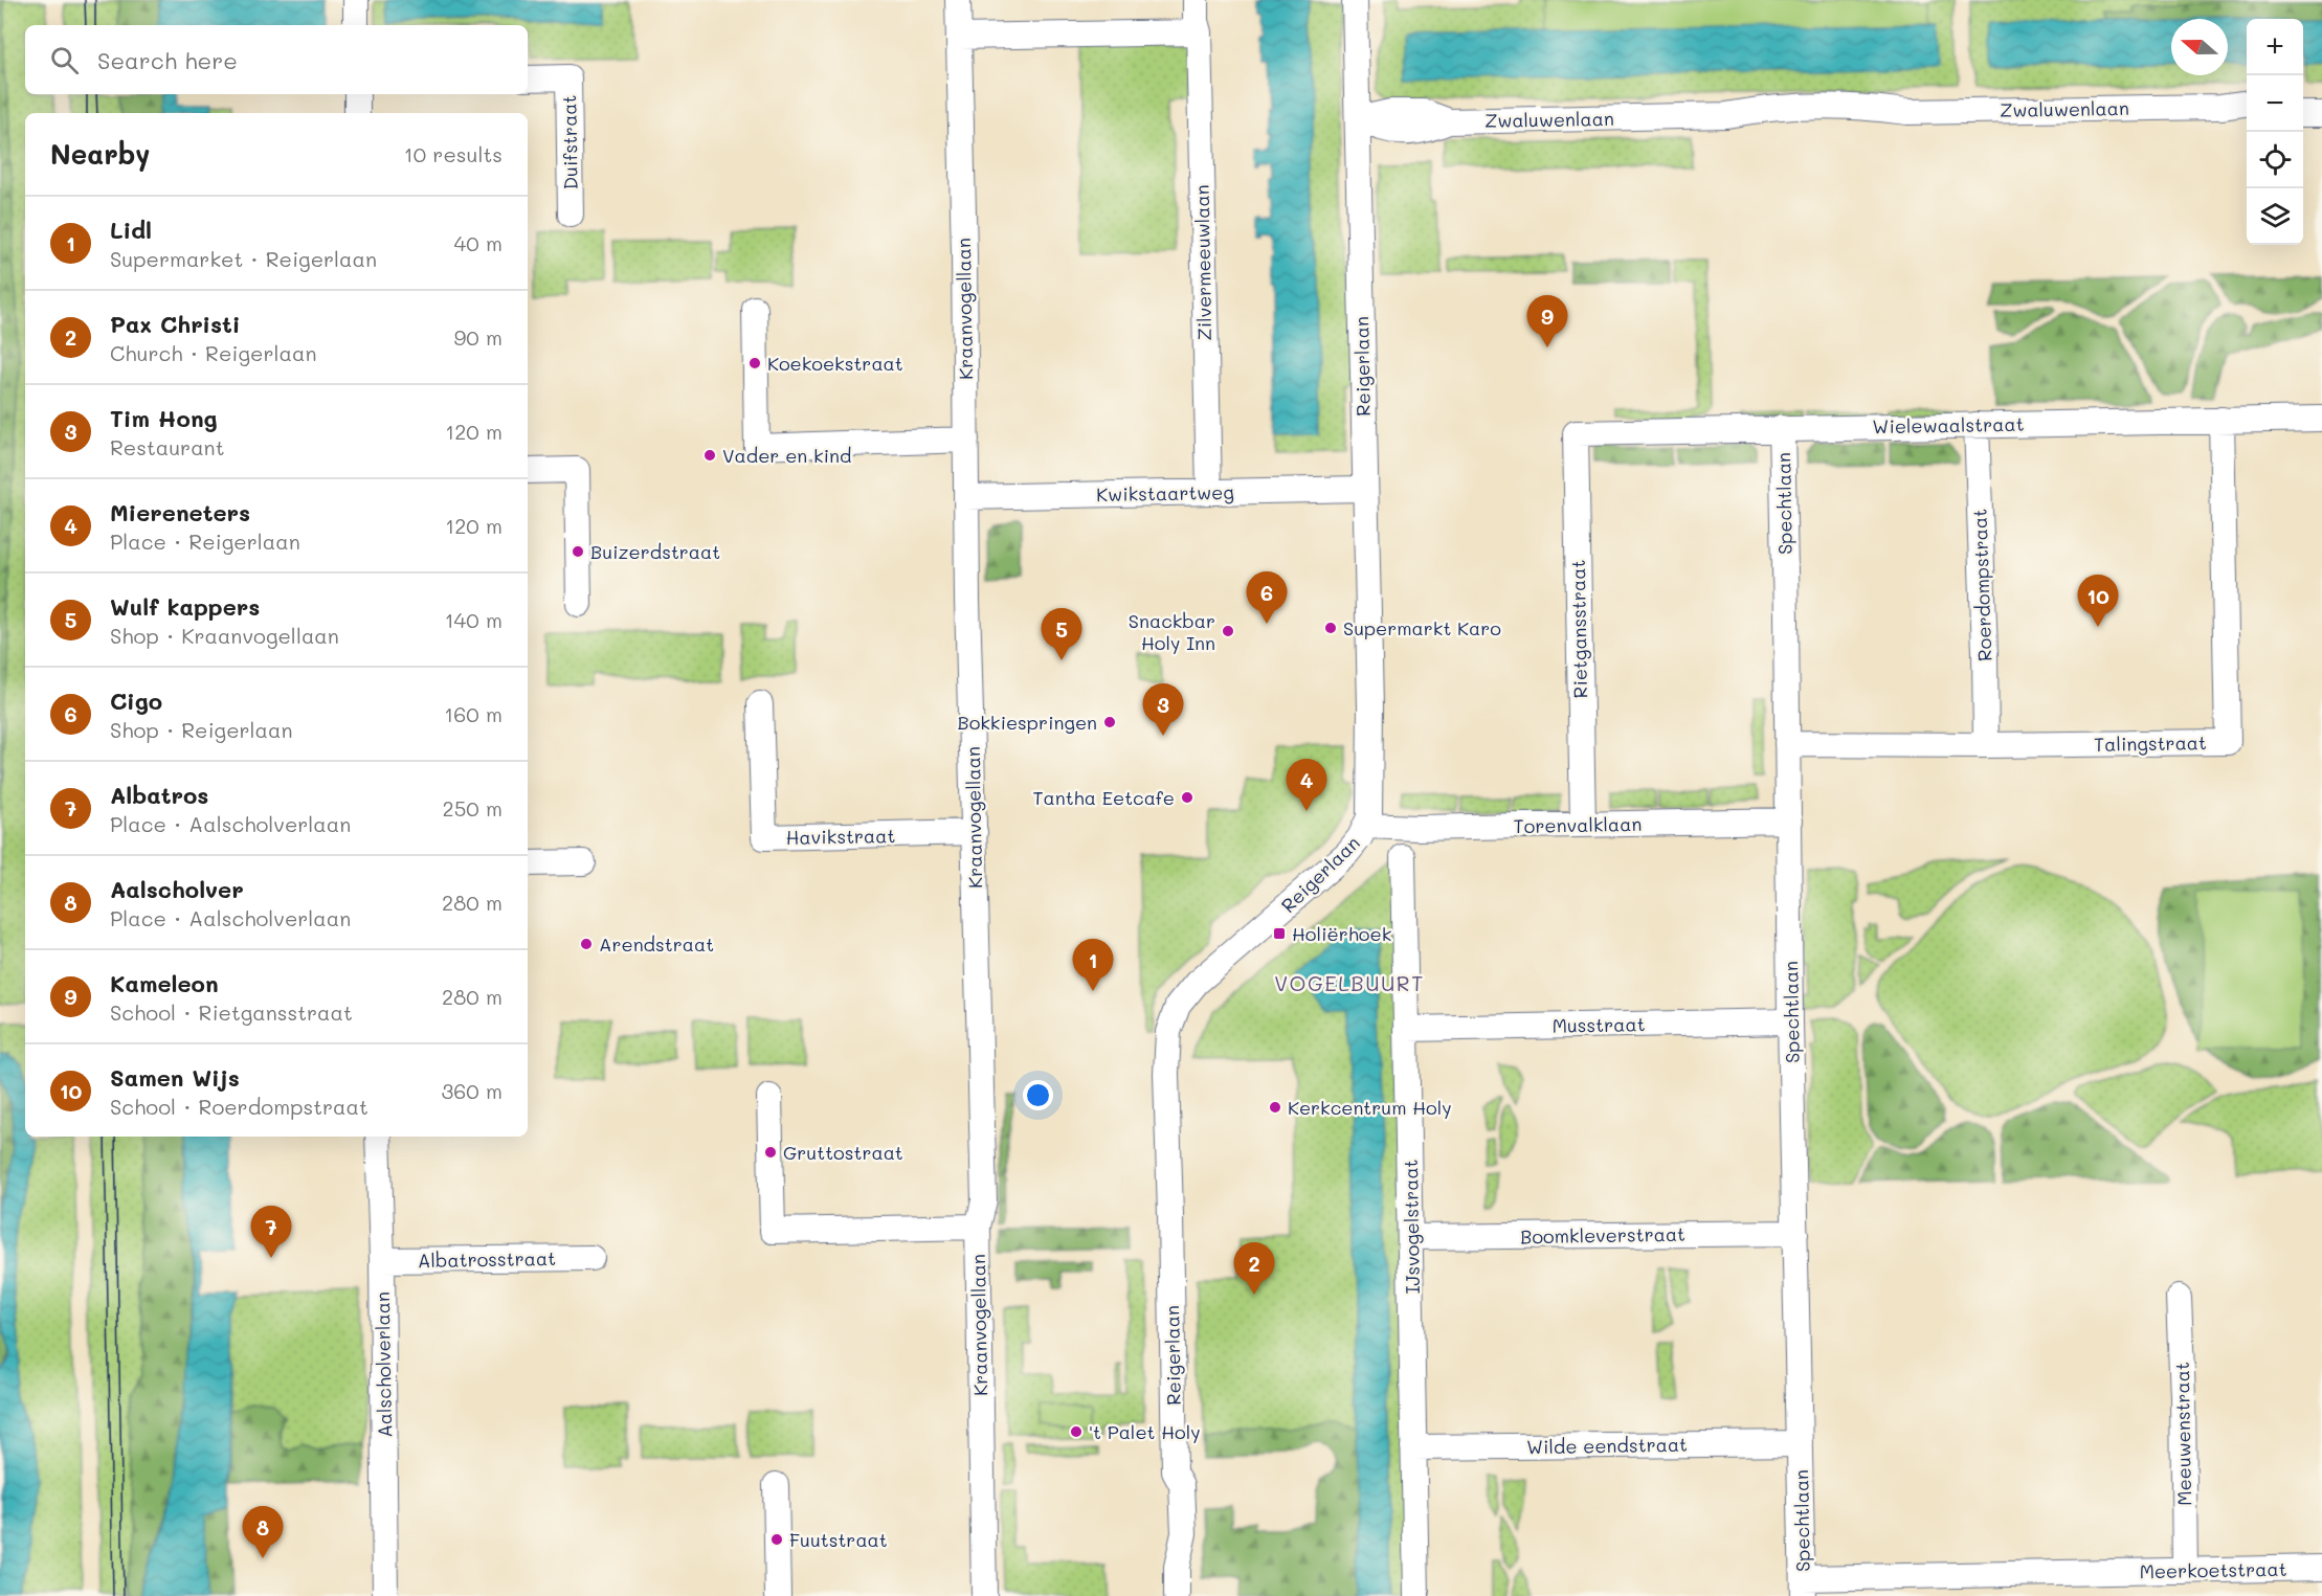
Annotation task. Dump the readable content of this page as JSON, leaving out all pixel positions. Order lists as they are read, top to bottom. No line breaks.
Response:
{"streets":{"street":["Zwaluwenlaan","Duifstraat","Zilvermeeuwlaan","Kraanvogellaan","Reigerlaan","Wielewaalstraat","Kwikstaartweg","Spechtlaan","Roerdompstraat","Rietgansstraat","Talingstraat","Torenvalklaan","Havikstraat","Musstraat","IJsvogelstraat","Boomkleverstraat","Albatrosstraat","Aalscholverlaan","Meeuwenstraat","Wilde eendstraat","Meerkoetstraat"]},"crossings":[["Zwaluwenlaan","Reigerlaan"],["Zilvermeeuwlaan","Kwikstaartweg"],["Kraanvogellaan","Kwikstaartweg"],["Kraanvogellaan","Havikstraat"],["Reigerlaan","Kwikstaartweg"],["Reigerlaan","Torenvalklaan"],["Wielewaalstraat","Spechtlaan"],["Wielewaalstraat","Roerdompstraat"],["Wielewaalstraat","Rietgansstraat"],["Wielewaalstraat","Talingstraat"],["Spechtlaan","Talingstraat"],["Spechtlaan","Torenvalklaan"],["Spechtlaan","Musstraat"],["Spechtlaan","Boomkleverstraat"],["Spechtlaan","Wilde eendstraat"],["Spechtlaan","Meerkoetstraat"],["Roerdompstraat","Talingstraat"],["Rietgansstraat","Torenvalklaan"],["Musstraat","IJsvogelstraat"],["IJsvogelstraat","Boomkleverstraat"],["IJsvogelstraat","Wilde eendstraat"],["Albatrosstraat","Aalscholverlaan"],["Meeuwenstraat","Meerkoetstraat"]],"districts":["VOGELBUURT"],"places":{"other":["Koekoekstraat","Vader en kind","Buizerdstraat","Supermarkt Karo","Snackbar Holy Inn","Bokkiespringen","Tantha Eetcafe","Arendstraat","Kerkcentrum Holy","Gruttostraat","'t Palet Holy","Fuutstraat"],"transit":["Holiërhoek"]},"north":"left","page":{"map_buttons":["+","−"],"search":"Search here","heading":["Nearby","10 results"],"list":[{"mark":"1","name":"Lidl","note":"Supermarket · Reigerlaan","value":"40 m"},{"mark":"2","name":"Pax Christi","note":"Church · Reigerlaan","value":"90 m"},{"mark":"3","name":"Tim Hong","note":"Restaurant","value":"120 m"},{"mark":"4","name":"Miereneters","note":"Place · Reigerlaan","value":"120 m"},{"mark":"5","name":"Wulf kappers","note":"Shop · Kraanvogellaan","value":"140 m"},{"mark":"6","name":"Cigo","note":"Shop · Reigerlaan","value":"160 m"},{"mark":"7","name":"Albatros","note":"Place · Aalscholverlaan","value":"250 m"},{"mark":"8","name":"Aalscholver","note":"Place · Aalscholverlaan","value":"280 m"},{"mark":"9","name":"Kameleon","note":"School · Rietgansstraat","value":"280 m"},{"mark":"10","name":"Samen Wijs","note":"School · Roerdompstraat","value":"360 m"}],"pins":["9","6","10","5","3","4","1","7","2","8"]}}
